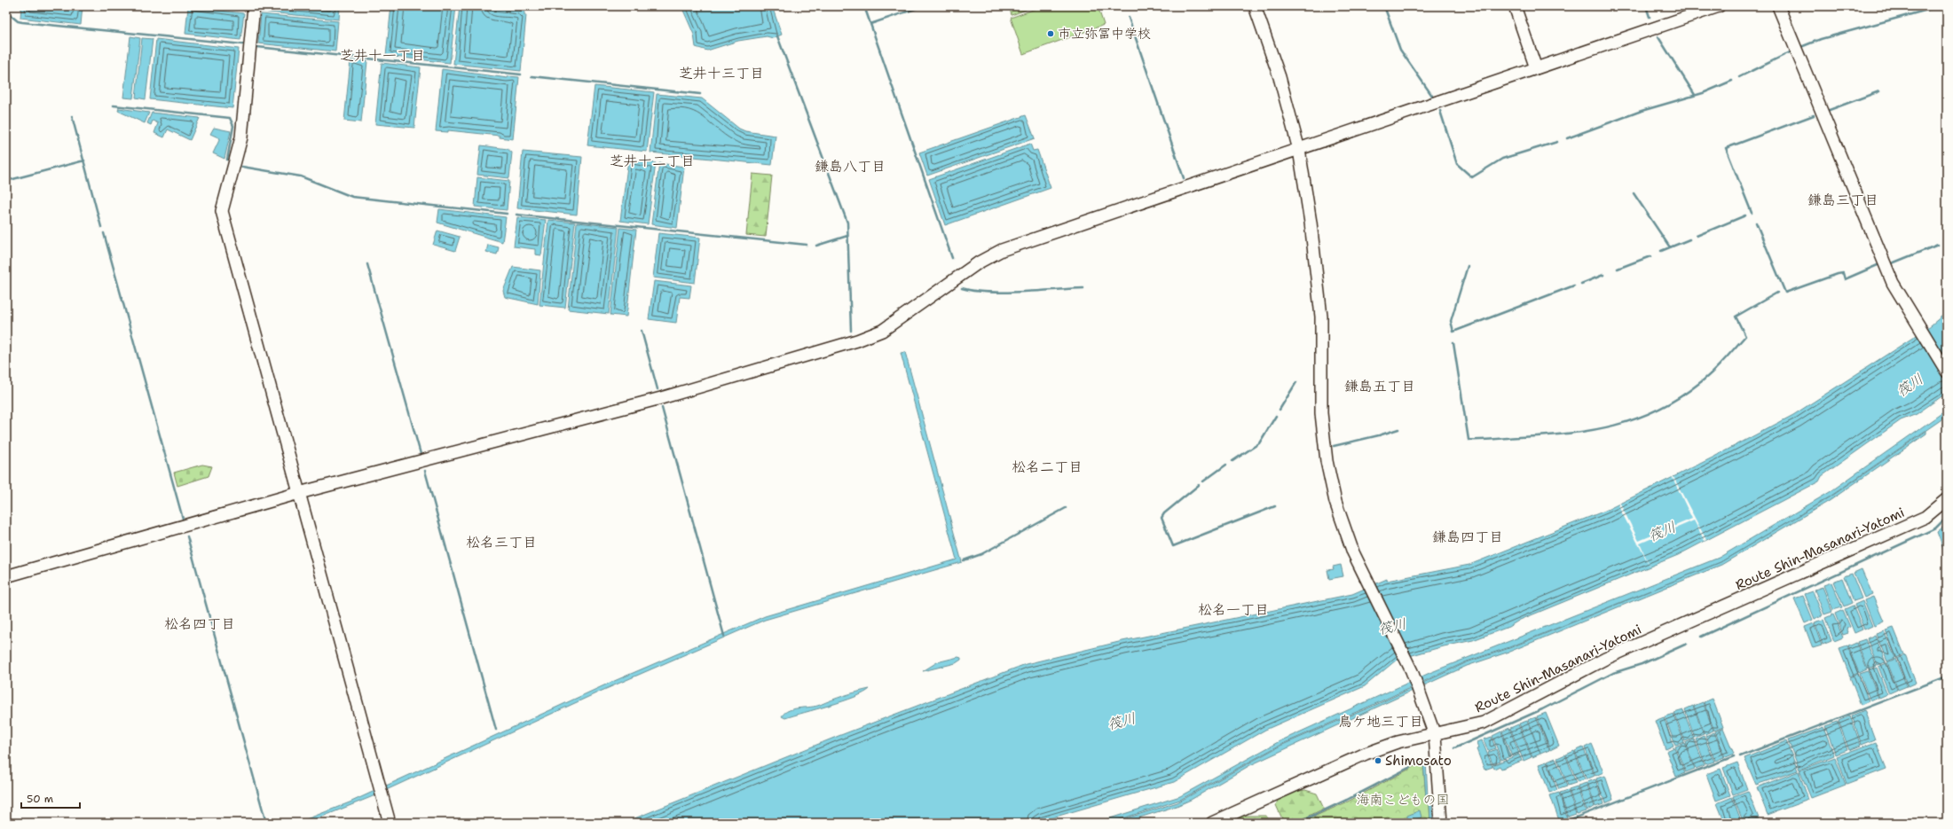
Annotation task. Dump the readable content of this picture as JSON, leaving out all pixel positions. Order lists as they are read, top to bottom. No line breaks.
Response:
{"streets":{"street":["Route Shin-Masanari-Yatomi"]},"districts":["芝井十一丁目","芝井十三丁目","芝井十二丁目","鎌島八丁目","鎌島三丁目","鎌島五丁目","松名二丁目","鎌島四丁目","松名三丁目","松名一丁目","松名四丁目","鳥ケ地三丁目"],"water":["筏川"],"parks":["海南こどもの国"],"places":["市立弥冨中学校","Shimosato"],"scale_bar":"50 m"}
